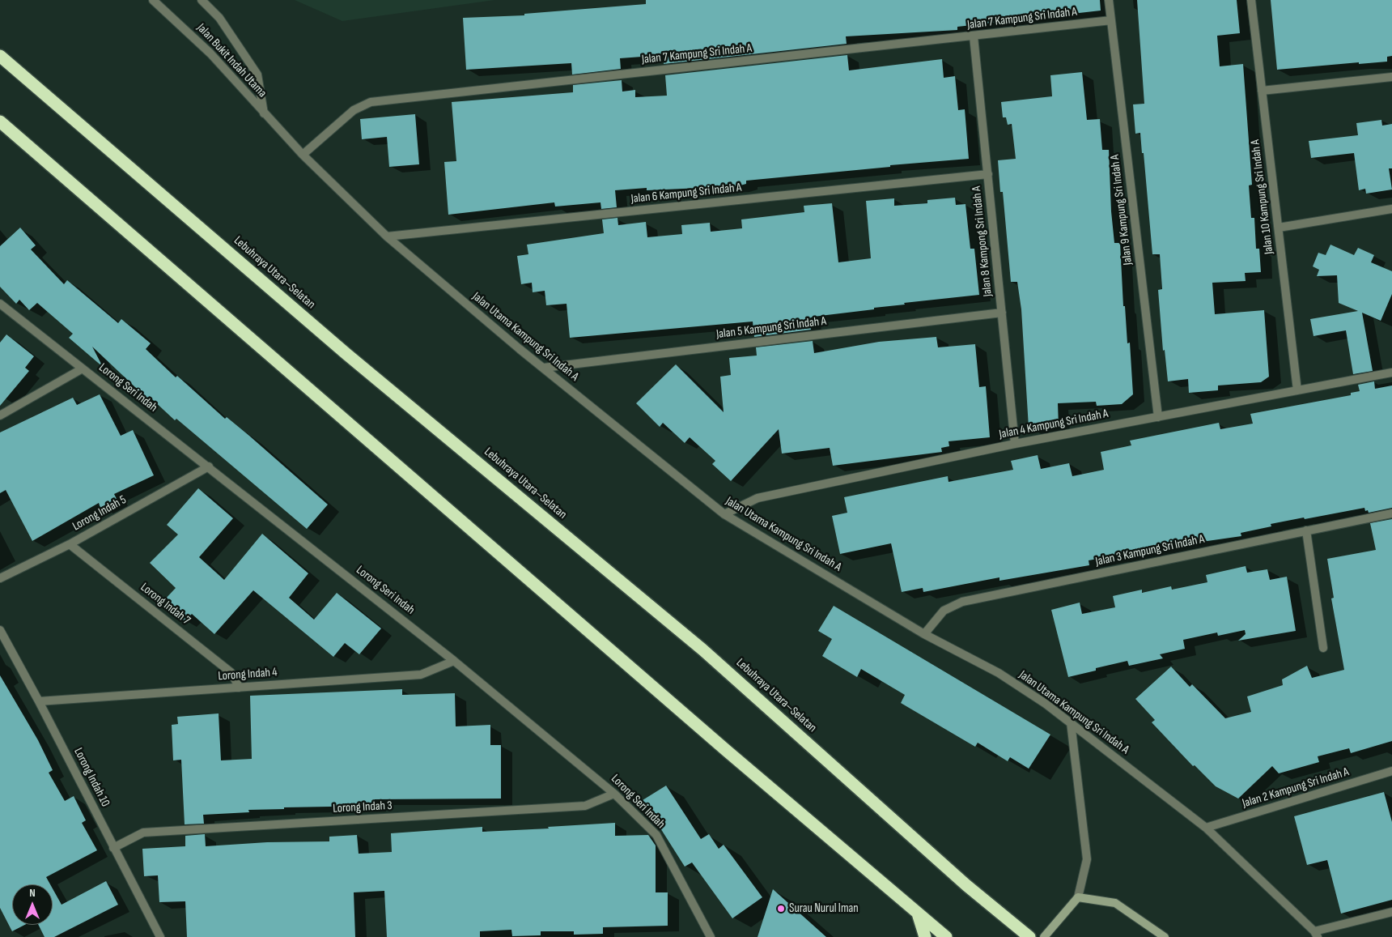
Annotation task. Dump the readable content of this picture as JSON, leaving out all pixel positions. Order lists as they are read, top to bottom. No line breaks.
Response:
{"streets":{"highway":["Lebuhraya Utara–Selatan"],"street":["Jalan 7 Kampung Sri Indah A","Jalan Bukit Indah Utama","Jalan 6 Kampung Sri Indah A","Jalan 10 Kampung Sri Indah A","Jalan 9 Kampung Sri Indah A","Jalan 8 Kampong Sri Indah A","Jalan 5 Kampung Sri Indah A","Jalan Utama Kampung Sri Indah A","Lorong Seri Indah","Jalan 4 Kampung Sri Indah A","Lorong Indah 5","Jalan 3 Kampung Sri Indah A","Lorong Indah 7","Lorong Indah 4","Lorong Indah 10","Jalan 2 Kampung Sri Indah A","Lorong Indah 3"]},"crossings":[["Jalan 7 Kampung Sri Indah A","Jalan 9 Kampung Sri Indah A"],["Jalan 7 Kampung Sri Indah A","Jalan 8 Kampong Sri Indah A"],["Jalan 7 Kampung Sri Indah A","Jalan Utama Kampung Sri Indah A"],["Jalan Bukit Indah Utama","Jalan Utama Kampung Sri Indah A"],["Jalan 6 Kampung Sri Indah A","Jalan 8 Kampong Sri Indah A"],["Jalan 6 Kampung Sri Indah A","Jalan Utama Kampung Sri Indah A"],["Jalan 10 Kampung Sri Indah A","Jalan 4 Kampung Sri Indah A"],["Jalan 9 Kampung Sri Indah A","Jalan 4 Kampung Sri Indah A"],["Jalan 8 Kampong Sri Indah A","Jalan 5 Kampung Sri Indah A"],["Jalan 8 Kampong Sri Indah A","Jalan 4 Kampung Sri Indah A"],["Jalan 5 Kampung Sri Indah A","Jalan Utama Kampung Sri Indah A"],["Jalan Utama Kampung Sri Indah A","Jalan 4 Kampung Sri Indah A"],["Jalan Utama Kampung Sri Indah A","Jalan 3 Kampung Sri Indah A"],["Jalan Utama Kampung Sri Indah A","Jalan 2 Kampung Sri Indah A"],["Lorong Seri Indah","Lorong Indah 5"],["Lorong Seri Indah","Lorong Indah 4"],["Lorong Seri Indah","Lorong Indah 3"],["Lorong Indah 5","Lorong Indah 7"],["Lorong Indah 7","Lorong Indah 4"],["Lorong Indah 4","Lorong Indah 10"],["Lorong Indah 10","Lorong Indah 3"]],"places":["Surau Nurul Iman"],"north":"top"}
